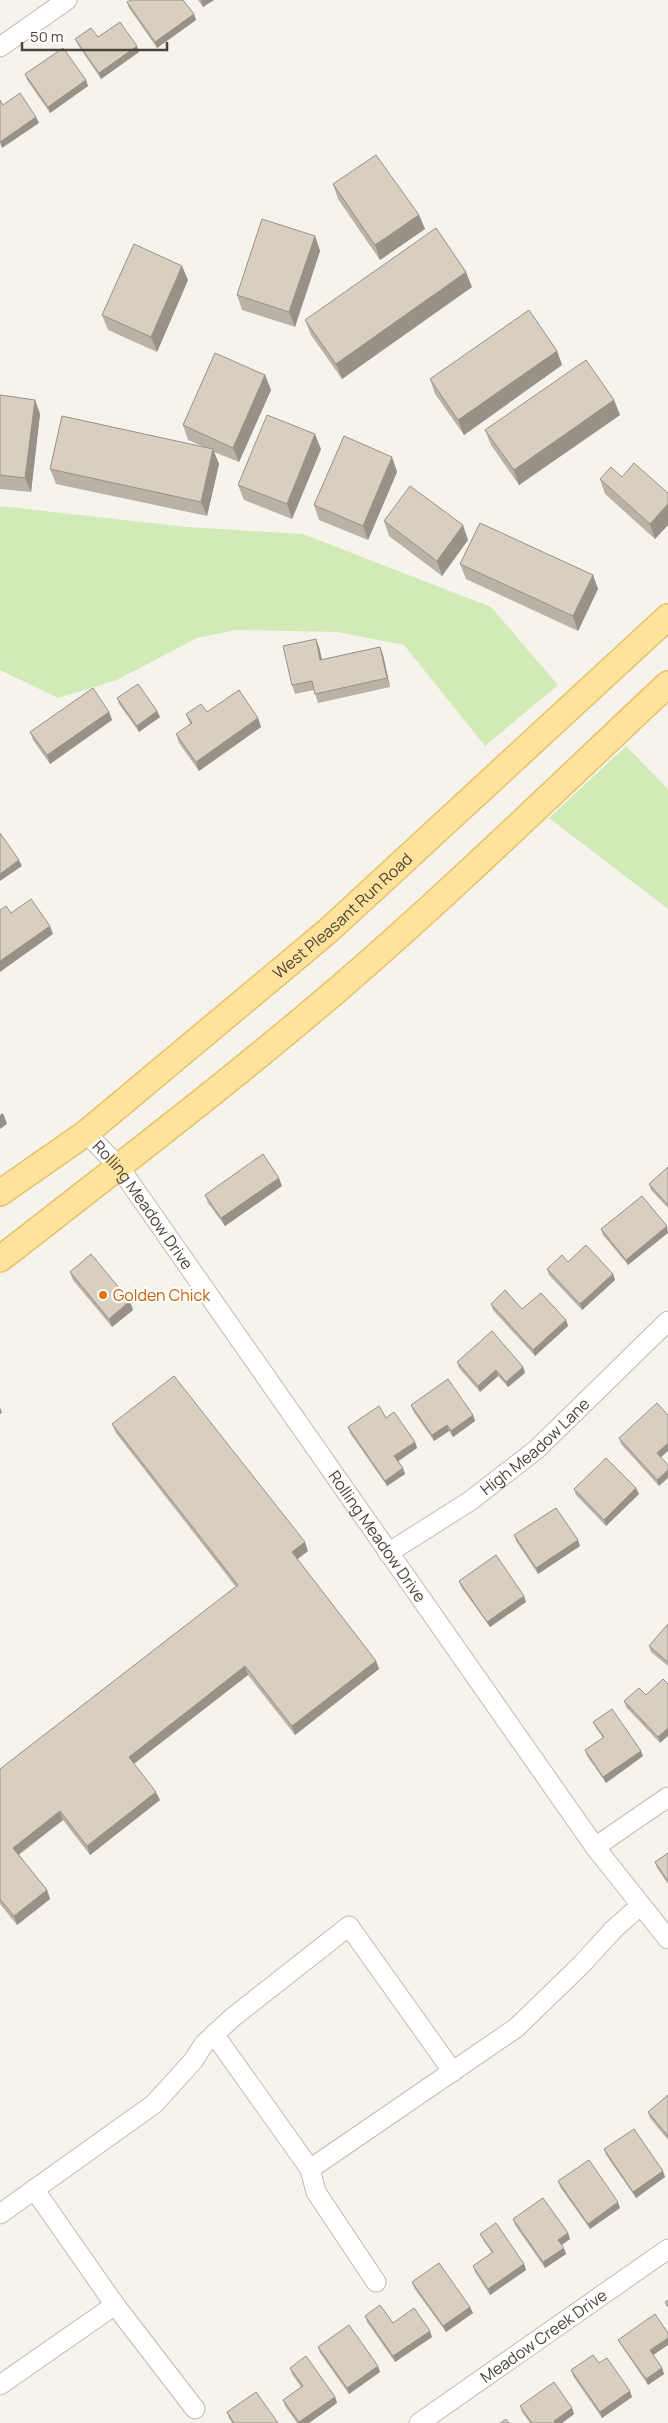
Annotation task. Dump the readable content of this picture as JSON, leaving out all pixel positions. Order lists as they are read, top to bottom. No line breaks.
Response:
{"streets":{"main road":["West Pleasant Run Road"],"street":["Rolling Meadow Drive","High Meadow Lane","Meadow Creek Drive"]},"crossings":[["West Pleasant Run Road","Rolling Meadow Drive"],["Rolling Meadow Drive","High Meadow Lane"]],"places":["Golden Chick"],"scale_bar":"50 m"}
